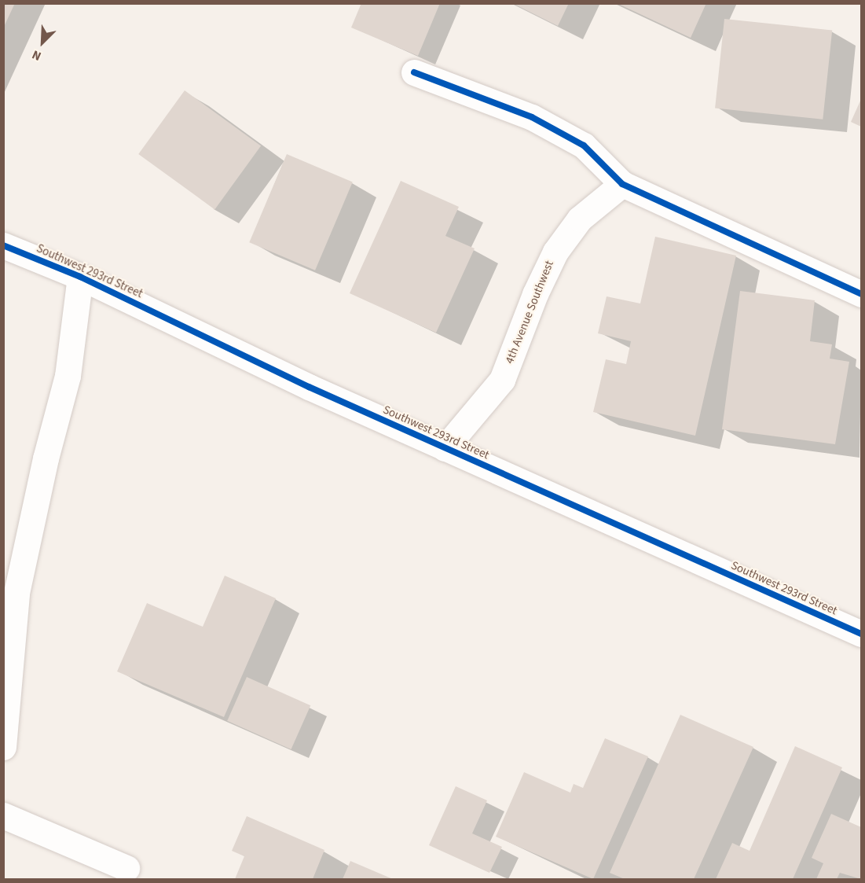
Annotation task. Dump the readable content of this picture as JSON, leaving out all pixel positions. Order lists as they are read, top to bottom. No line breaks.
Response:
{"streets":{"street":["Southwest 293rd Street","4th Avenue Southwest"]},"crossings":[["Southwest 293rd Street","4th Avenue Southwest"]],"north":"bottom left"}
